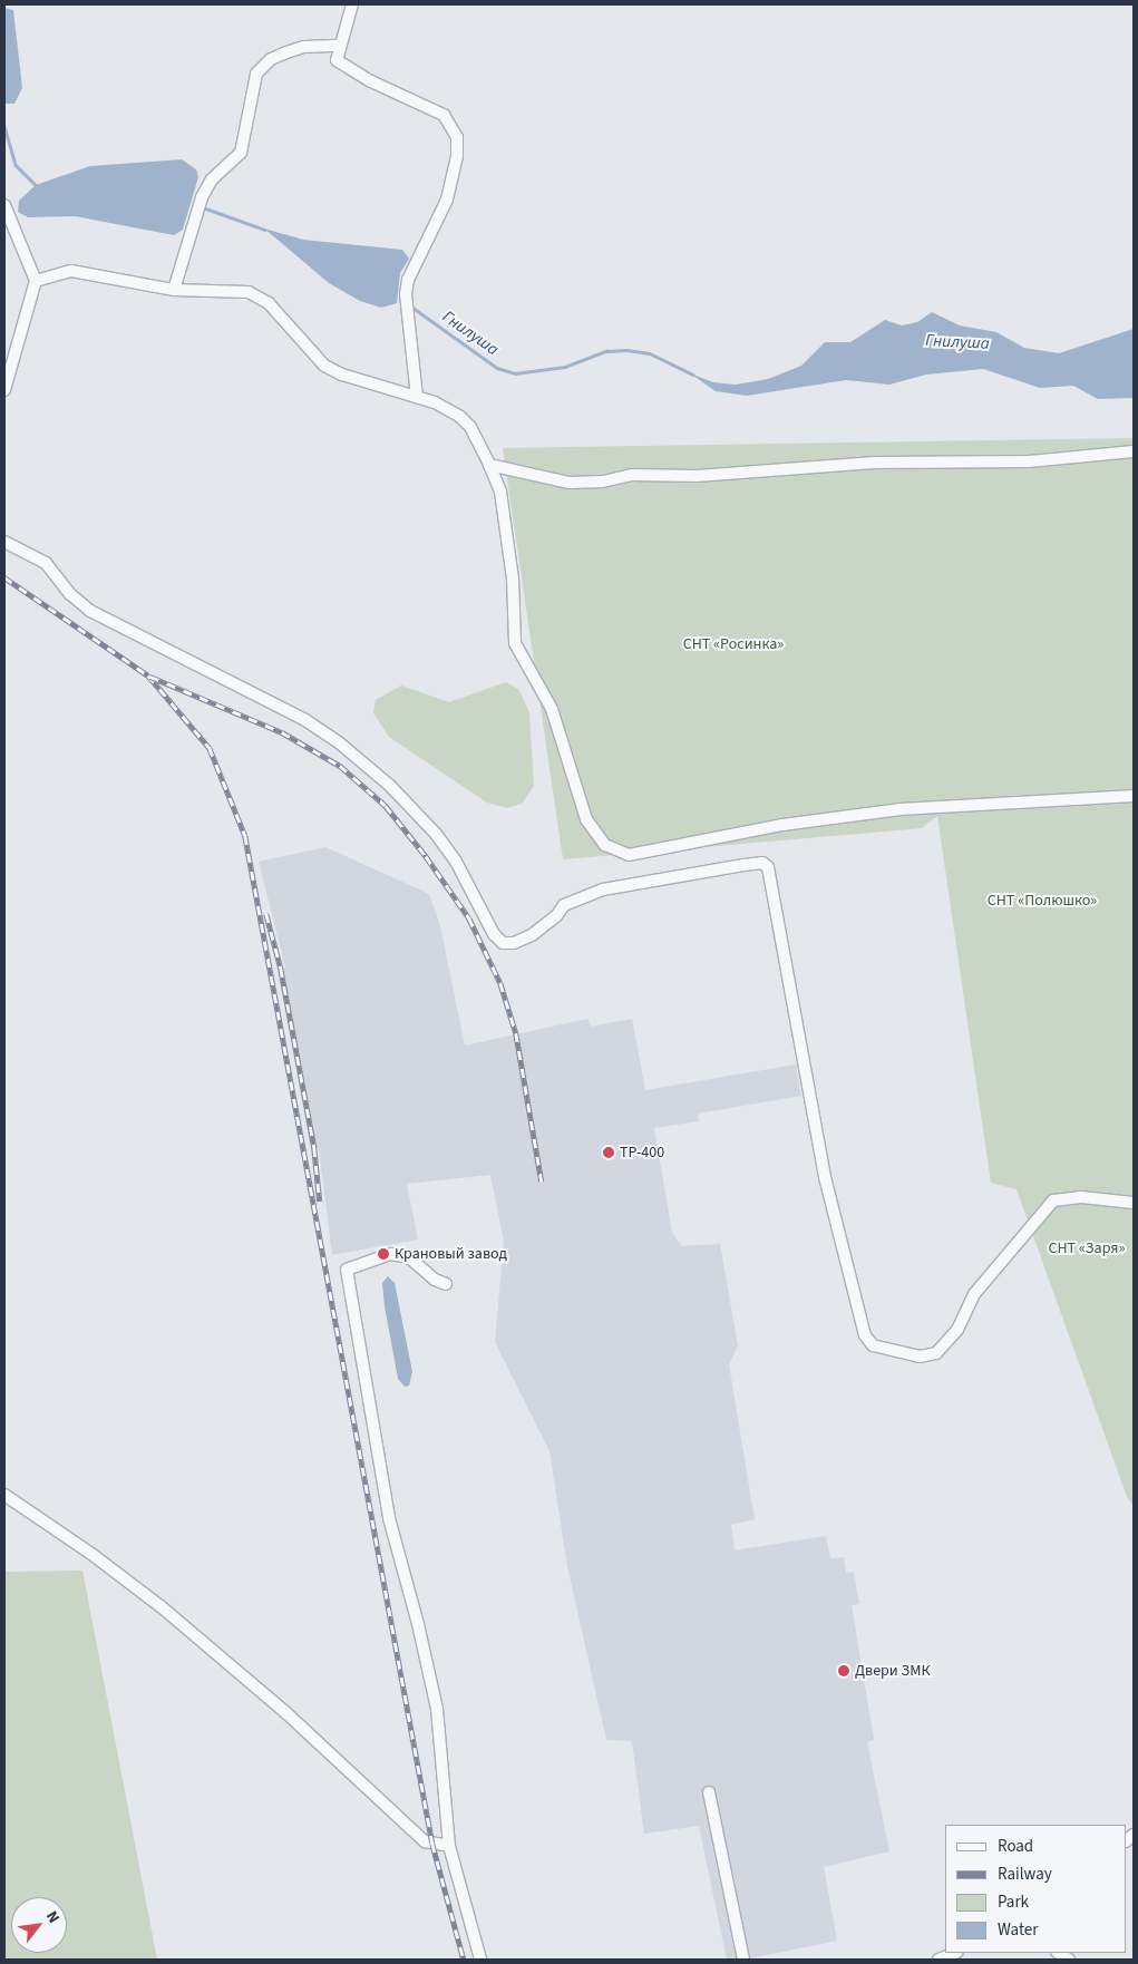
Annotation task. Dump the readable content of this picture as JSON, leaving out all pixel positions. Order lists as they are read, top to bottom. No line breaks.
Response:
{"water":["Гнилуша"],"parks":["СНТ «Росинка»","СНТ «Полюшко»","СНТ «Заря»"],"places":["ТР-400","Крановый завод","Двери ЗМК"],"legend":["Road","Railway","Park","Water"],"north":"top right"}
